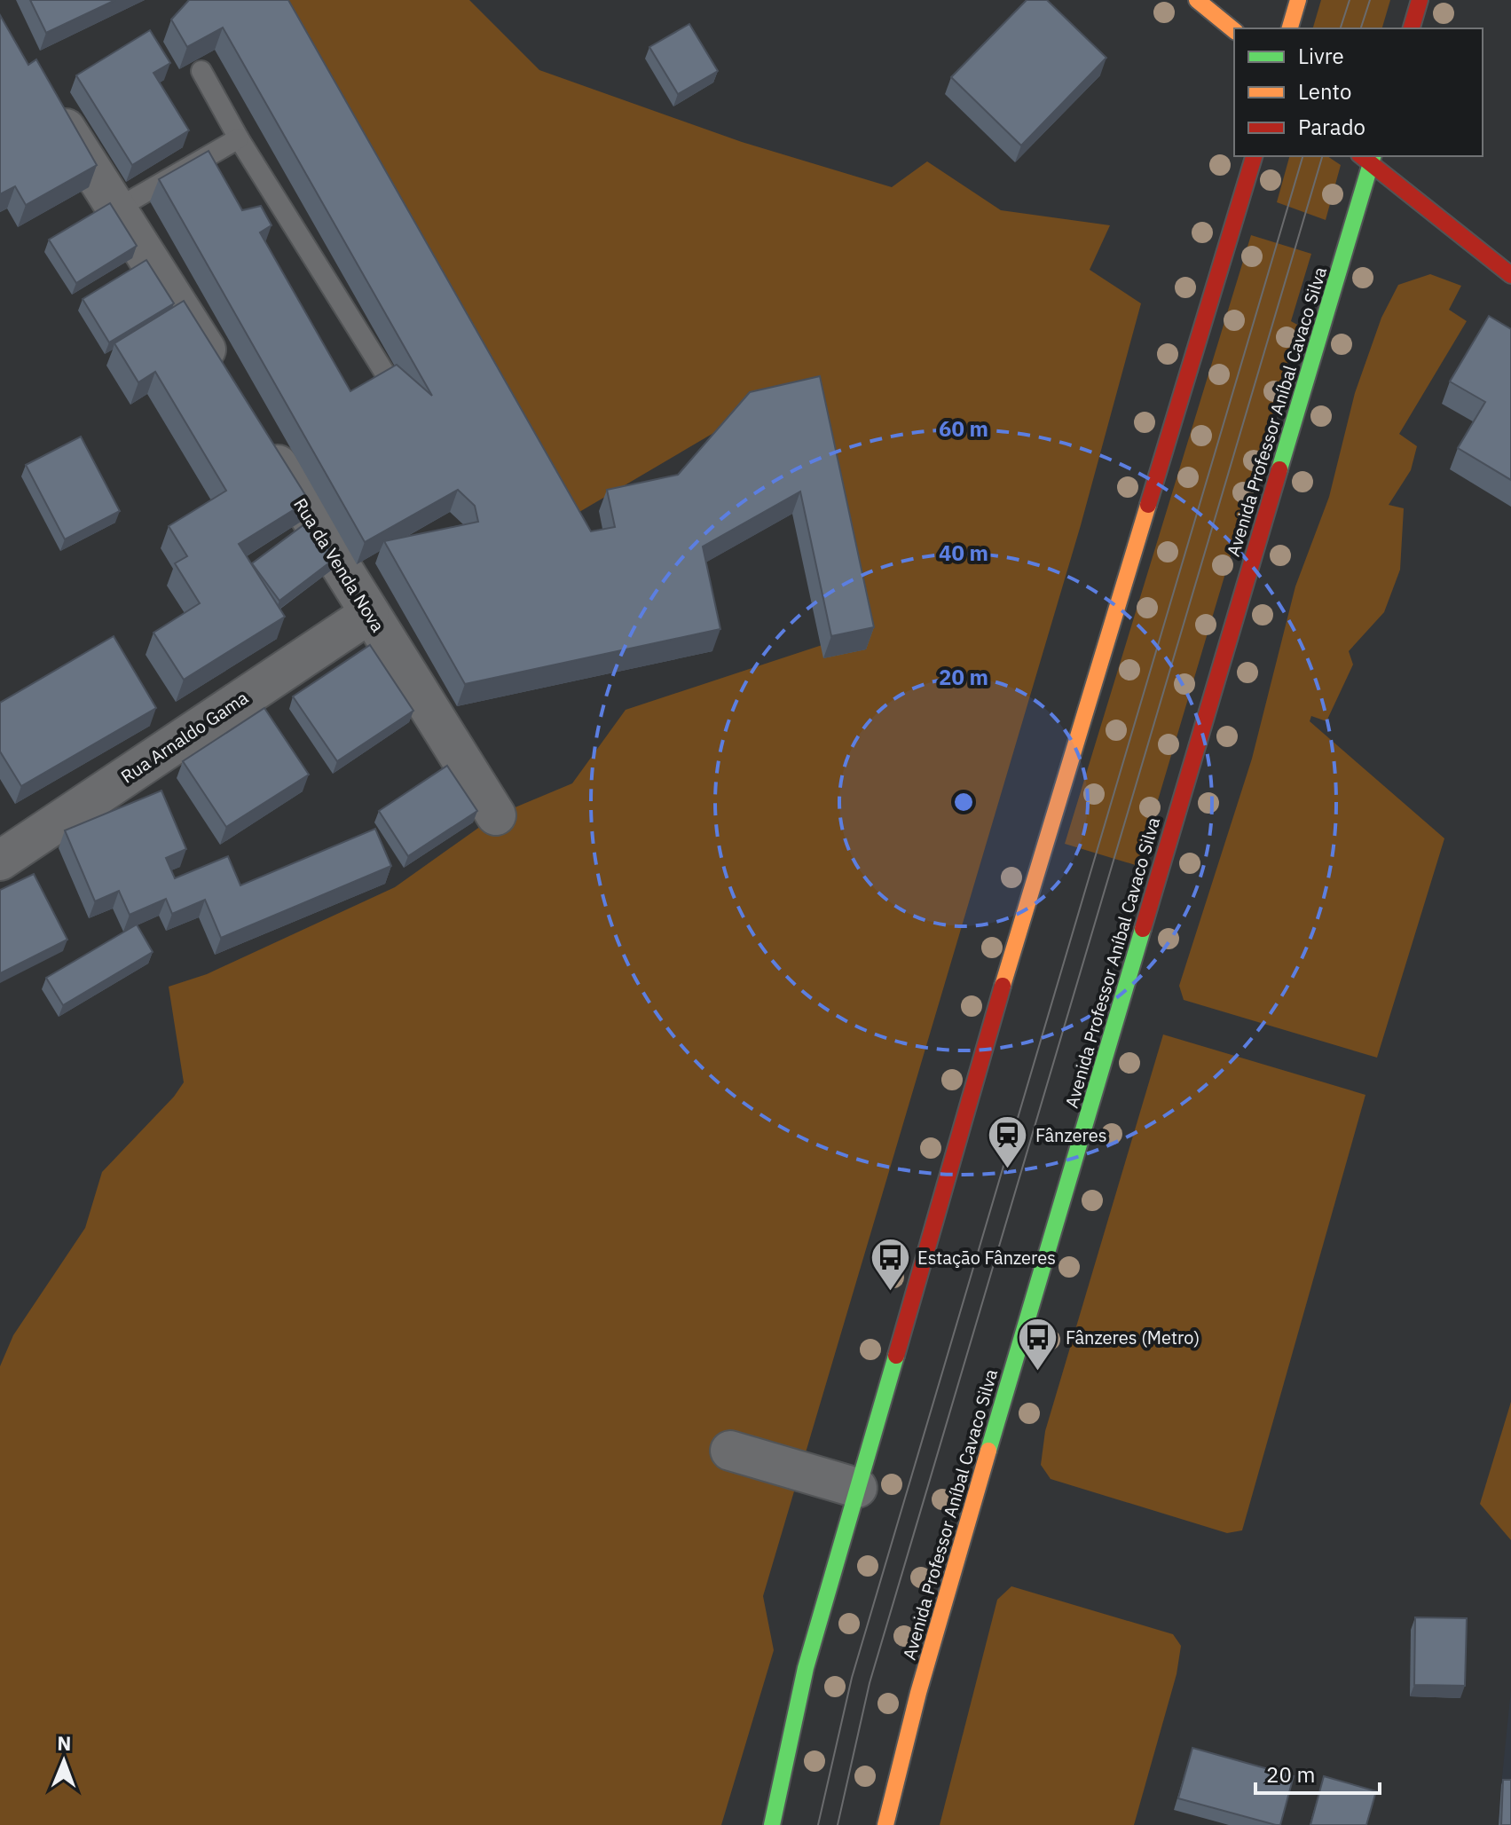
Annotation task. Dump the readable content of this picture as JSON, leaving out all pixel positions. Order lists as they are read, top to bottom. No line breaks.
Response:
{"streets":{"main road":["Avenida Professor Aníbal Cavaco Silva"],"street":["Rua da Venda Nova","Rua Arnaldo Gama"]},"crossings":[["Rua da Venda Nova","Rua Arnaldo Gama"]],"places":{"station":["Fânzeres"],"bus stop":["Estação Fânzeres","Fânzeres (Metro)"]},"legend":["Livre","Lento","Parado"],"scale_bar":"20 m","north":"top","rings":["60 m","40 m","20 m"]}
